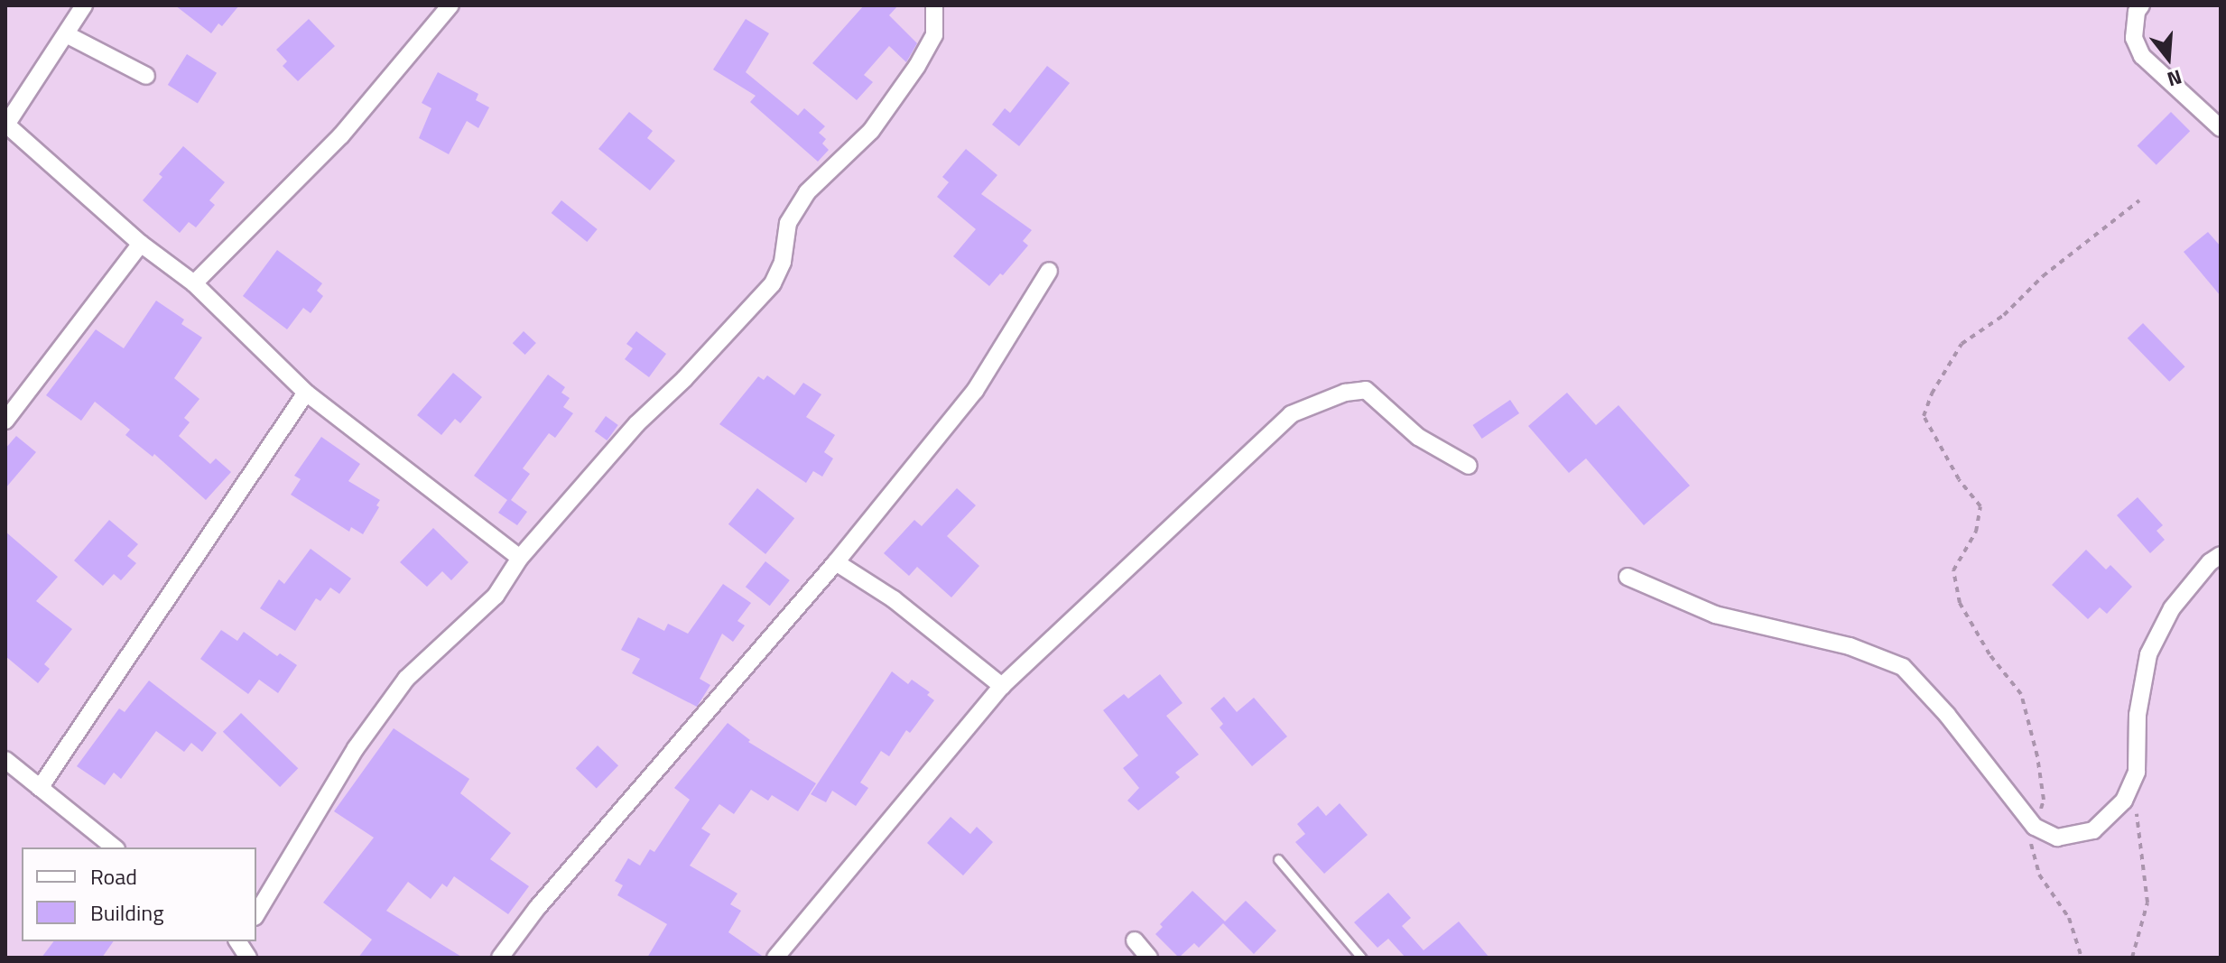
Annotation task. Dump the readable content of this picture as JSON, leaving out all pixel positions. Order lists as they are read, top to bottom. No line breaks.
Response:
{"legend":["Road","Building"],"north":"bottom"}
